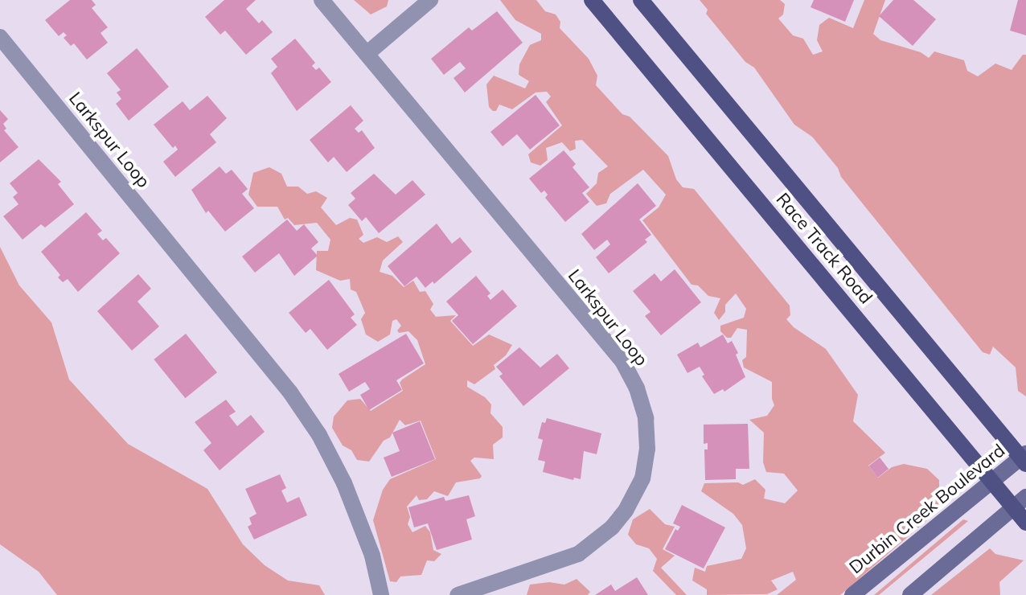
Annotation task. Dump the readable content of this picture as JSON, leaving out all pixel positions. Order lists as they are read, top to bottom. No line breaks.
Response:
{"streets":{"main road":["Race Track Road"],"street":["Larkspur Loop","Durbin Creek Boulevard"]},"crossings":[["Race Track Road","Durbin Creek Boulevard"]]}
